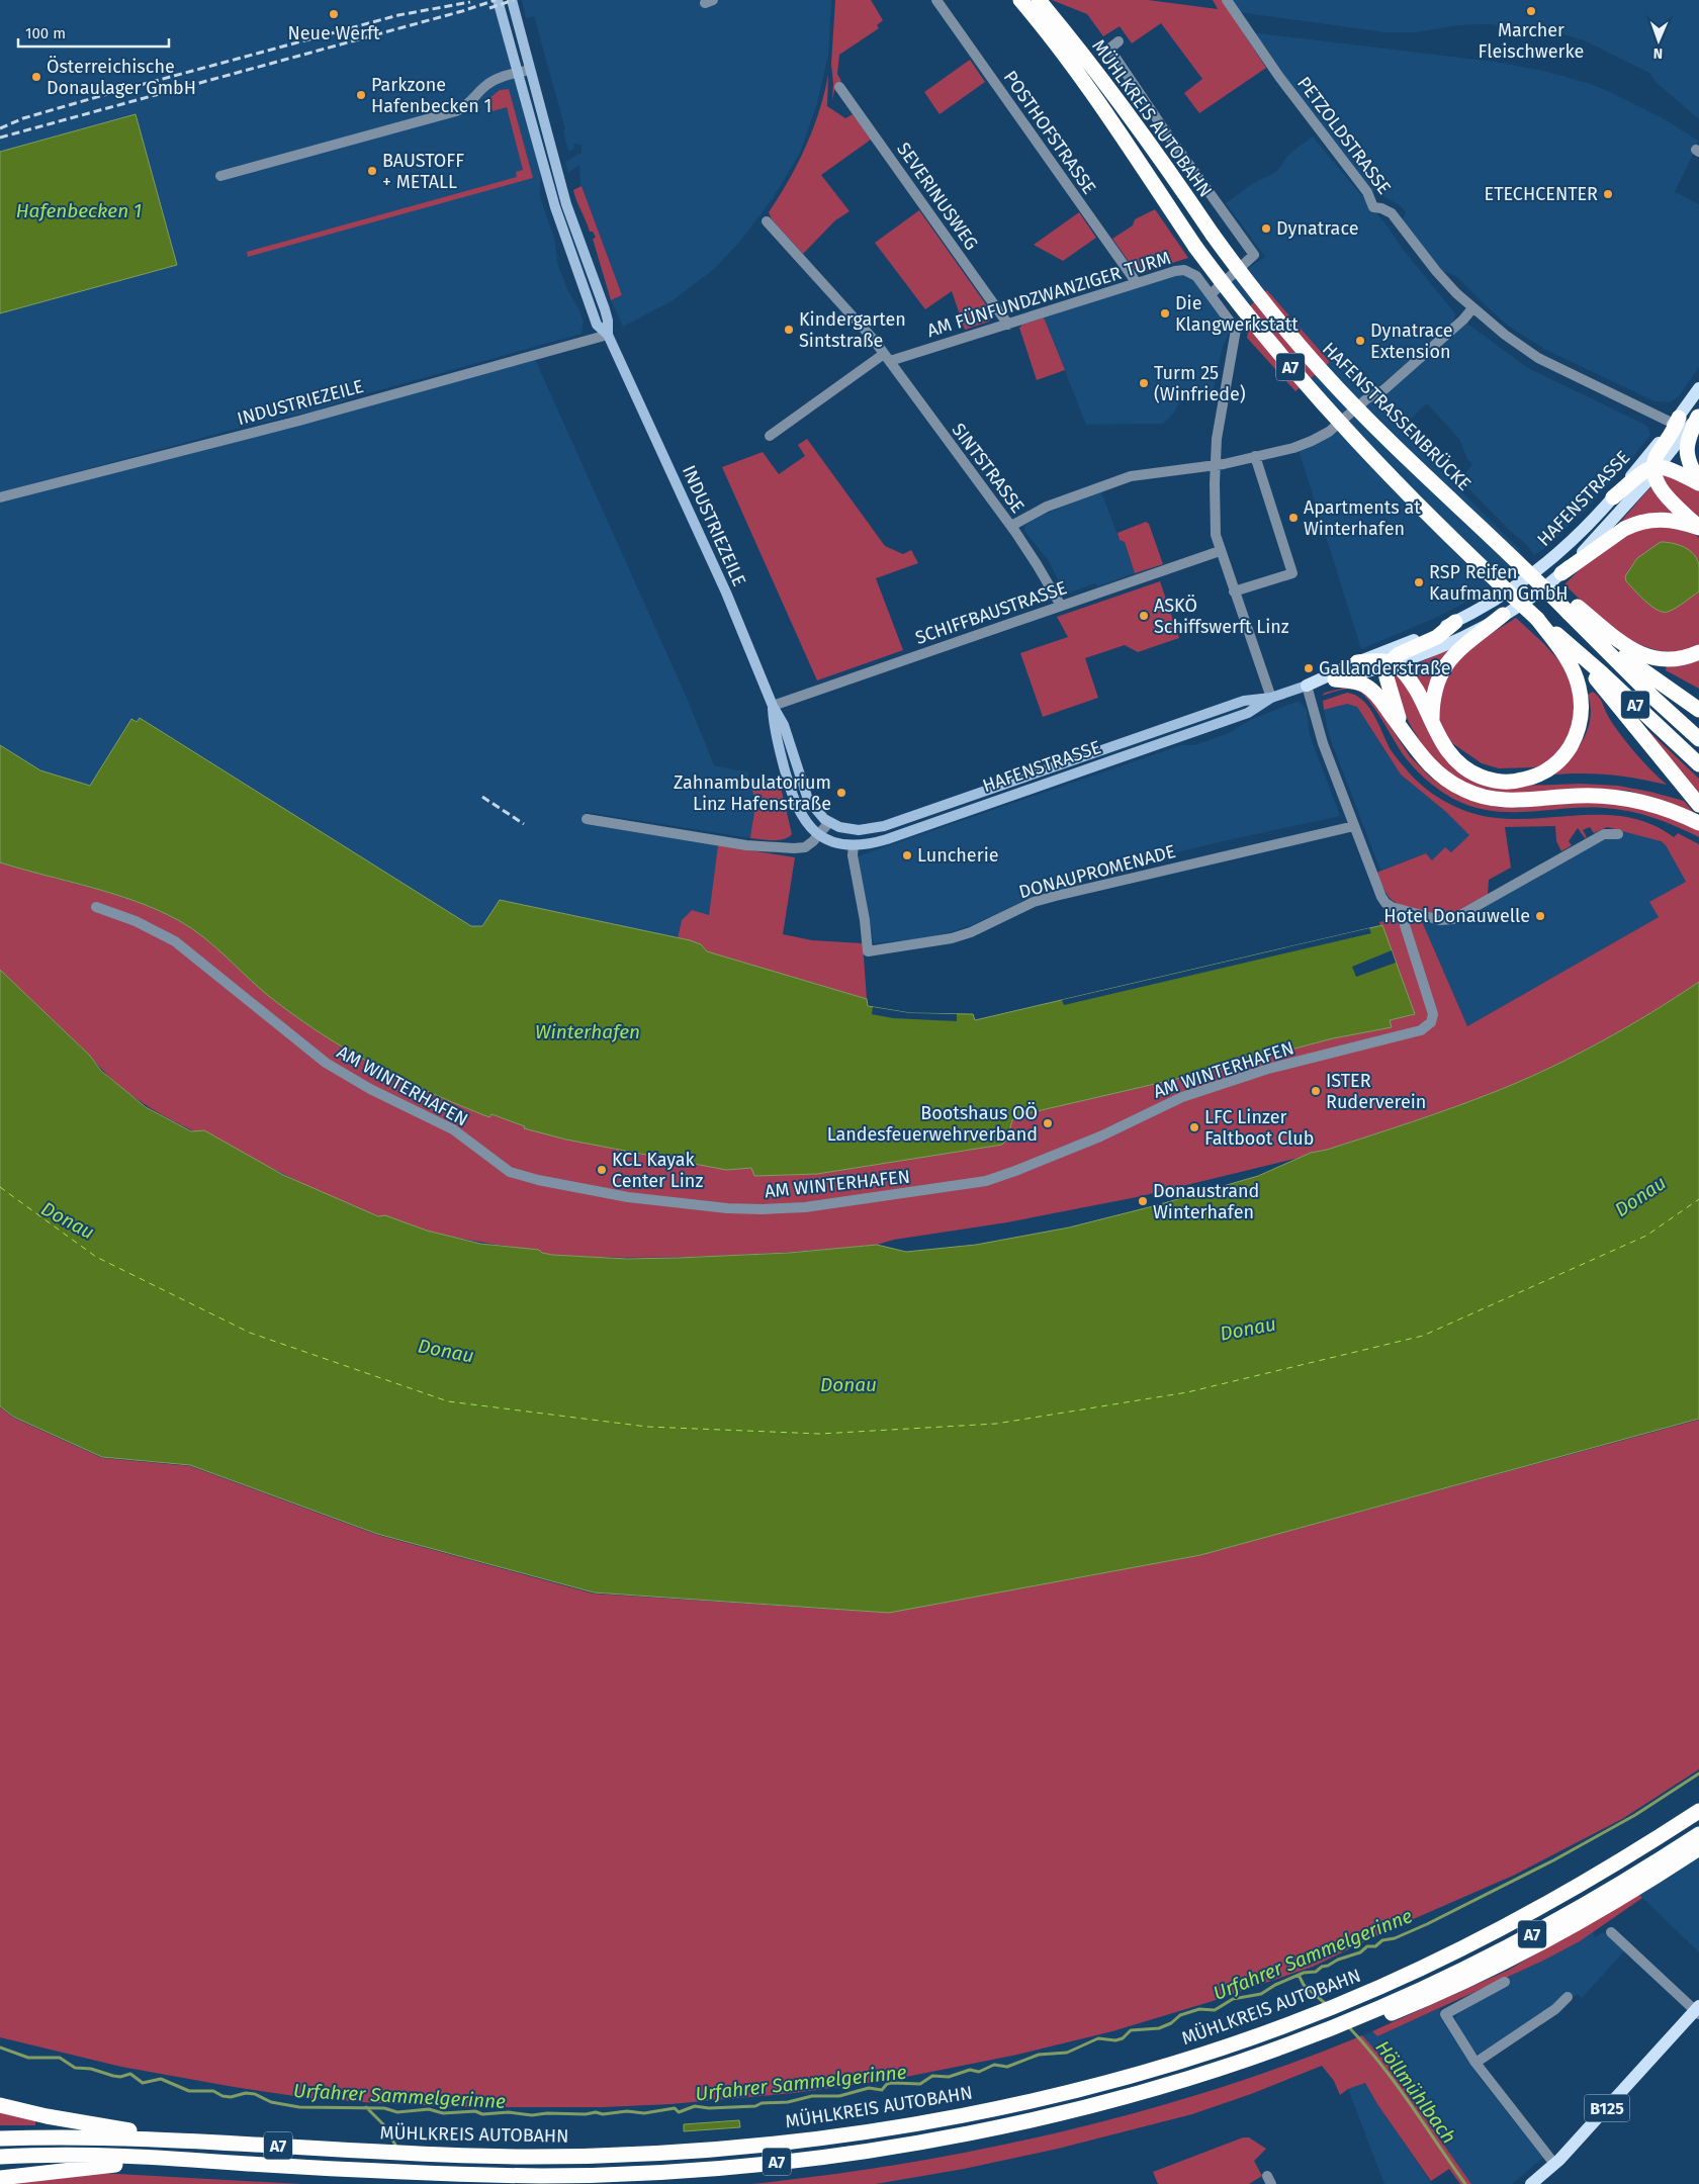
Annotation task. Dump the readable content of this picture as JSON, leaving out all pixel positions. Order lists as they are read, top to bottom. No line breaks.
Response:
{"streets":{"highway":["MÜHLKREIS AUTOBAHN","A7","HAFENSTRASSENBRÜCKE"],"main road":["INDUSTRIEZEILE","HAFENSTRASSE","B125"],"street":["POSTHOFSTRASSE","PETZOLDSTRASSE","SEVERINUSWEG","AM FÜNFUNDZWANZIGER TURM","SINTSTRASSE","SCHIFFBAUSTRASSE","DONAUPROMENADE","AM WINTERHAFEN"]},"crossings":[["MÜHLKREIS AUTOBAHN","A7"],["MÜHLKREIS AUTOBAHN","HAFENSTRASSENBRÜCKE"],["POSTHOFSTRASSE","AM FÜNFUNDZWANZIGER TURM"],["PETZOLDSTRASSE","HAFENSTRASSE"],["SEVERINUSWEG","AM FÜNFUNDZWANZIGER TURM"],["AM FÜNFUNDZWANZIGER TURM","SINTSTRASSE"],["A7","HAFENSTRASSENBRÜCKE"],["INDUSTRIEZEILE","HAFENSTRASSE"],["INDUSTRIEZEILE","SCHIFFBAUSTRASSE"],["SINTSTRASSE","SCHIFFBAUSTRASSE"],["HAFENSTRASSE","SCHIFFBAUSTRASSE"],["HAFENSTRASSE","DONAUPROMENADE"]],"water":["Hafenbecken 1","Winterhafen","Donau","Urfahrer Sammelgerinne","Höllmühlbach"],"places":["Marcher Fleischwerke","Neue Werft","Österreichische Donaulager GmbH","Parkzone Hafenbecken 1","BAUSTOFF + METALL","ETECHCENTER","Dynatrace","Die Klangwerkstatt","Kindergarten Sintstraße","Dynatrace Extension","Turm 25 (Winfriede)","Apartments at Winterhafen","RSP Reifen Kaufmann GmbH","ASKÖ Schiffswerft Linz","Gallanderstraße","Zahnambulatorium Linz Hafenstraße","Luncherie","Hotel Donauwelle","ISTER Ruderverein","Bootshaus OÖ Landesfeuerwehrverband","LFC Linzer Faltboot Club","KCL Kayak Center Linz","Donaustrand Winterhafen"],"scale_bar":"100 m","north":"bottom"}
